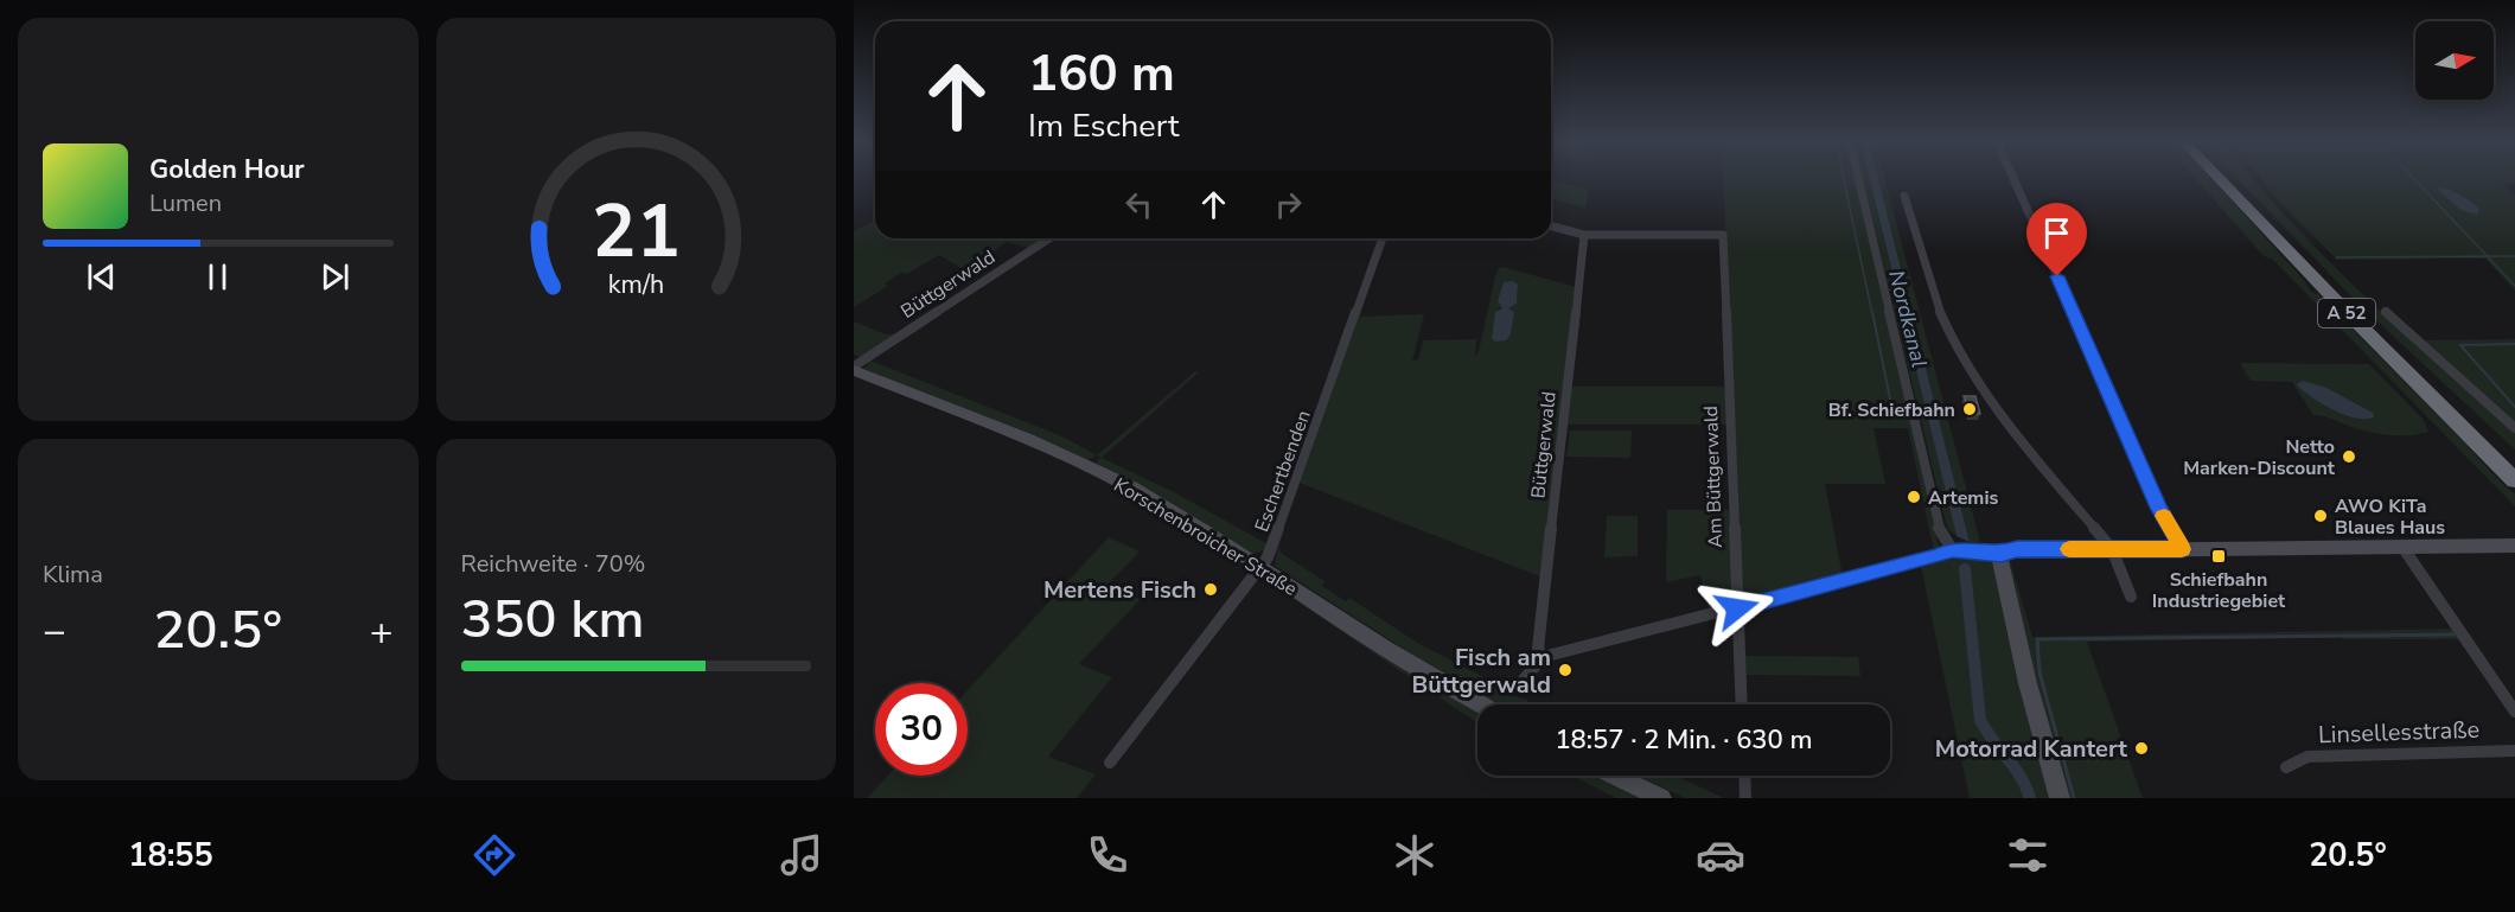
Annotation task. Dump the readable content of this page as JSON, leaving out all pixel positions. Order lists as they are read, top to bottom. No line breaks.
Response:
{"streets":{"highway":["A 52"],"main road":["Korschenbroicher Straße"],"street":["Büttgerwald","Eschertbenden","Am Büttgerwald","Linsellesstraße"]},"crossings":[["Büttgerwald","Am Büttgerwald"],["Büttgerwald","Korschenbroicher Straße"],["Eschertbenden","Korschenbroicher Straße"]],"water":["Nordkanal"],"places":{"other":["Bf. Schiefbahn","Netto Marken-Discount","Artemis","AWO KiTa Blaues Haus","Mertens Fisch","Fisch am Büttgerwald","Motorrad Kantert"],"transit":["Schiefbahn Industriegebiet"]},"north":"right","page":{"turn":["160 m","Im Eschert"],"song":["Golden Hour","Lumen"],"tile":["Klima",["Reichweite · 70%","350 km"]],"heat":["−","20.5°","+"],"limit":"30","trip":"18:57 · 2 Min. · 630 m","tabs":["18:55","20.5°"],"gauge":["21","km/h"]}}
